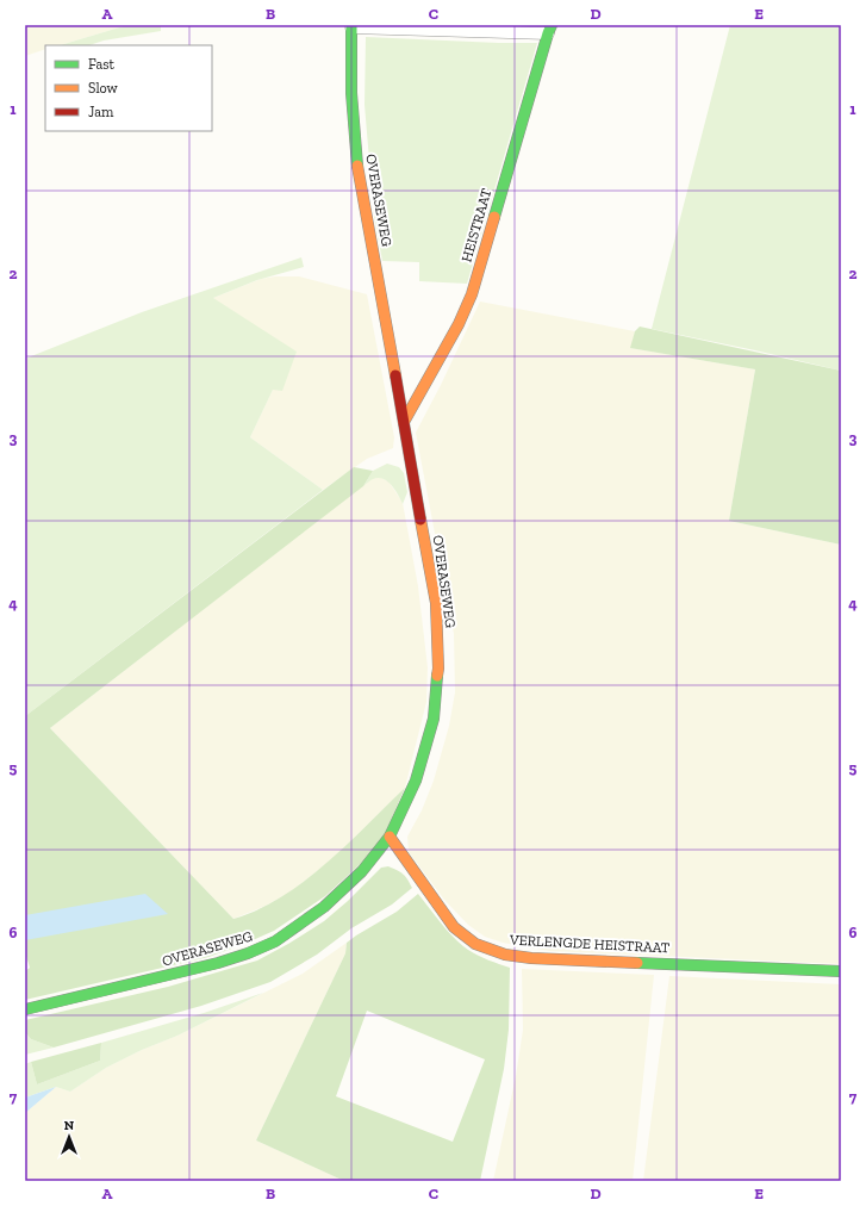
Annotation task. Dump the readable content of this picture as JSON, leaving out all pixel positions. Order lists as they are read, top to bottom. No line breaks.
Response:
{"streets":{"street":["OVERASEWEG","HEISTRAAT","VERLENGDE HEISTRAAT"]},"crossings":[["OVERASEWEG","HEISTRAAT"],["OVERASEWEG","VERLENGDE HEISTRAAT"]],"legend":["Fast","Slow","Jam"],"north":"top","grid":{"columns":["A","B","C","D","E"],"rows":["1","2","3","4","5","6","7"]}}
